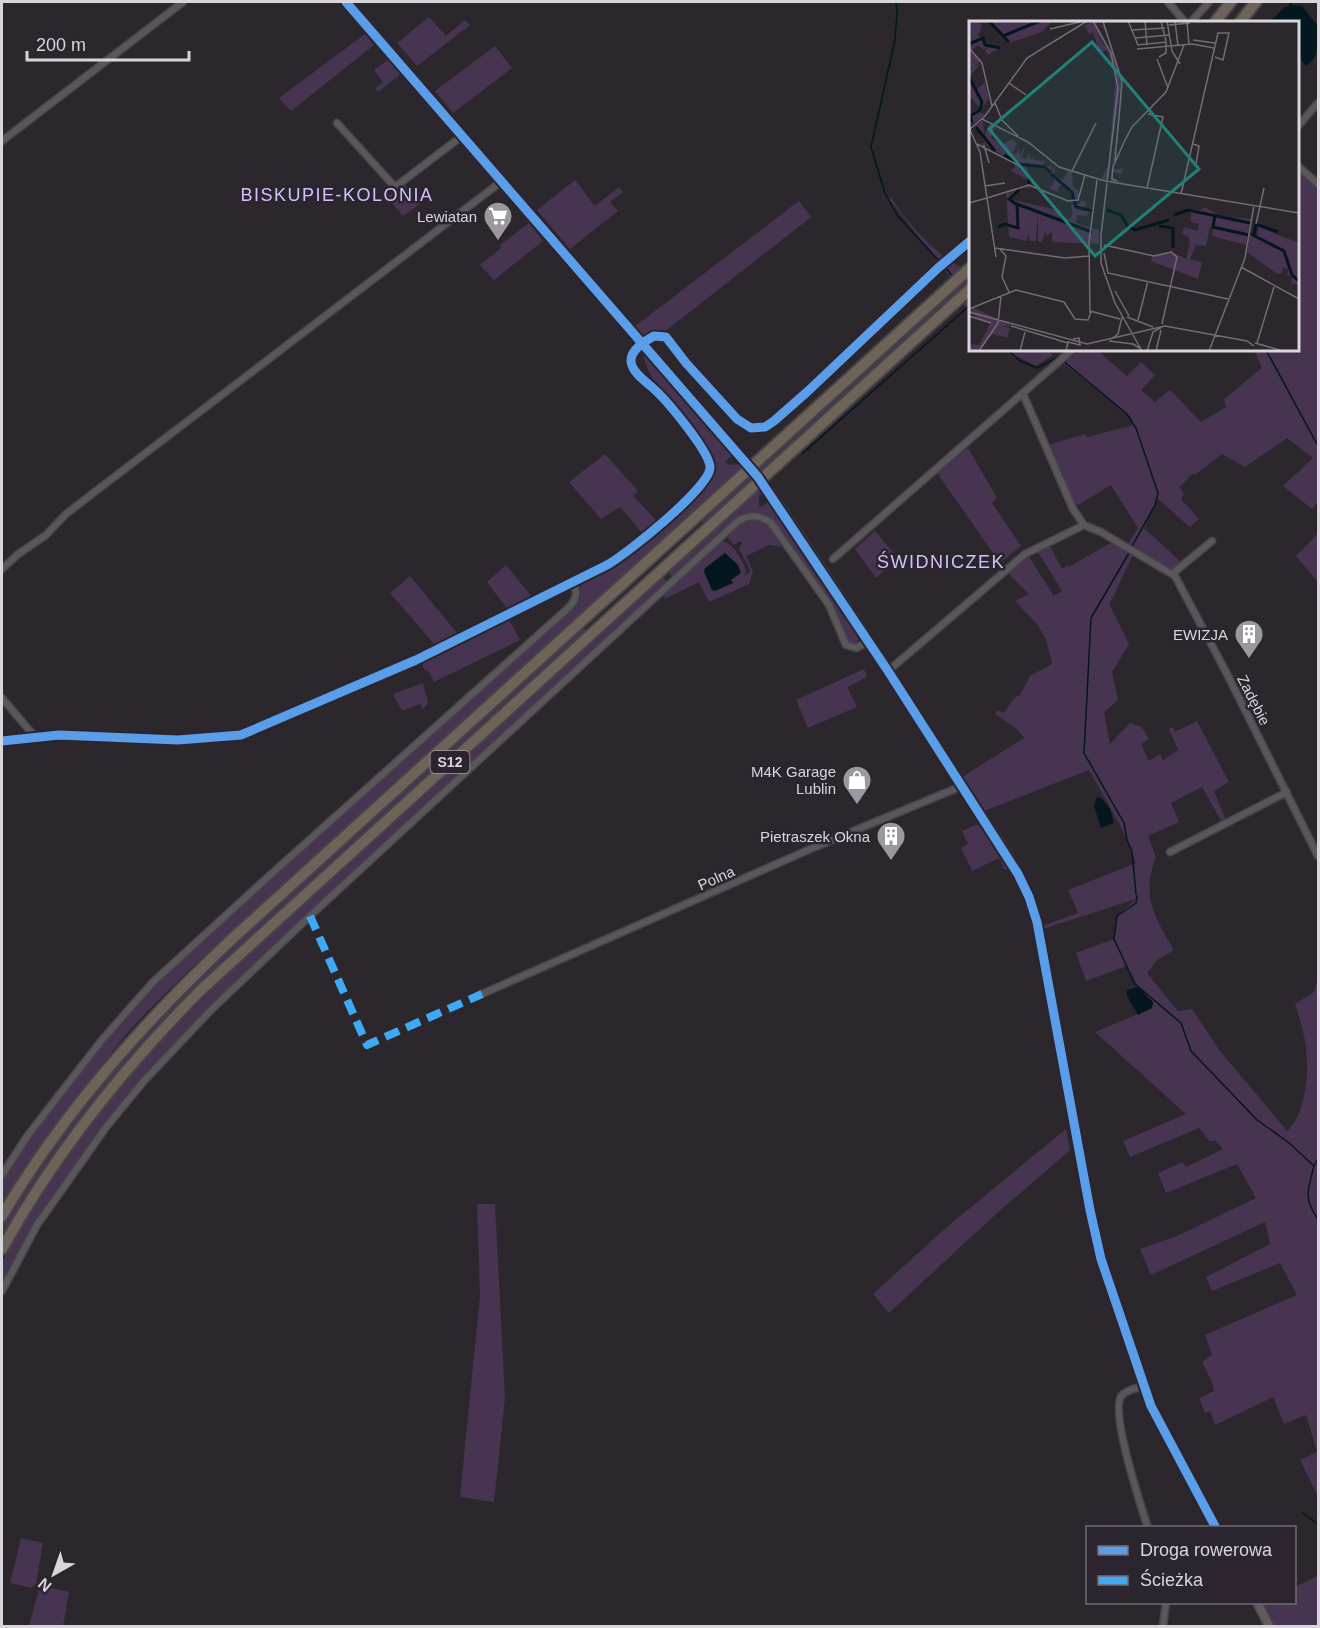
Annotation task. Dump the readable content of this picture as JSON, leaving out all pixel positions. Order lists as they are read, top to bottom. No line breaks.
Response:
{"streets":{"highway":["S12"],"street":["Zadębie","Polna"]},"districts":["BISKUPIE-KOLONIA","ŚWIDNICZEK"],"places":{"supermarket":["Lewiatan"],"building":["EWIZJA","Pietraszek Okna"],"shop":["M4K Garage Lublin"]},"legend":["Droga rowerowa","Ścieżka"],"scale_bar":"200 m","north":"bottom left"}
